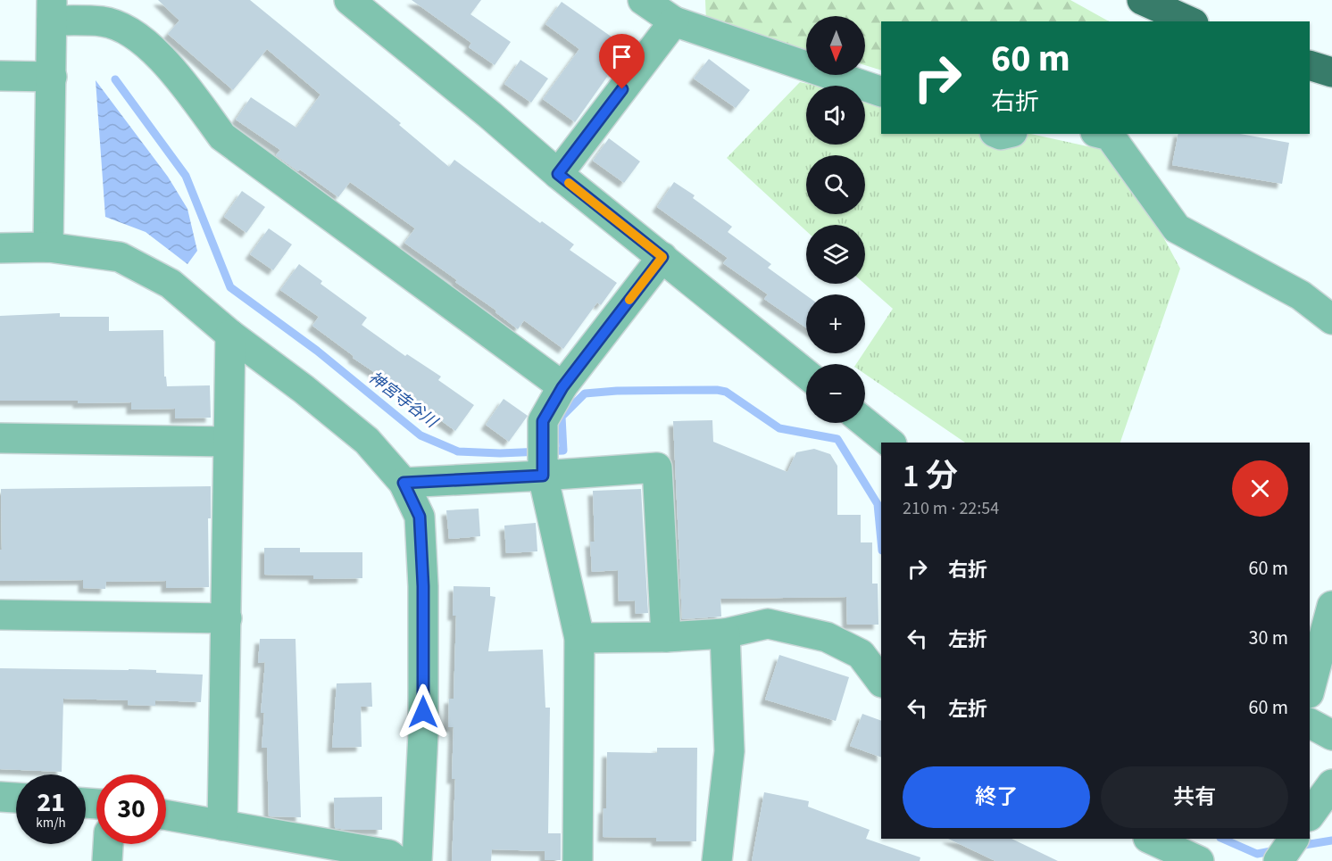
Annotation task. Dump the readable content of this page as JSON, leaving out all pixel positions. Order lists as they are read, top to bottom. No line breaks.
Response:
{"water":["神宮寺谷川"],"north":"bottom","page":{"map_buttons":["+","−"],"turn":["60 m","右折"],"heading":["1 分","210 m · 22:54"],"list":[{"name":"右折","value":"60 m"},{"name":"左折","value":"30 m"},{"name":"左折","value":"60 m"}],"buttons":["終了","共有"],"speed":"21 km/h","limit":"30"}}
